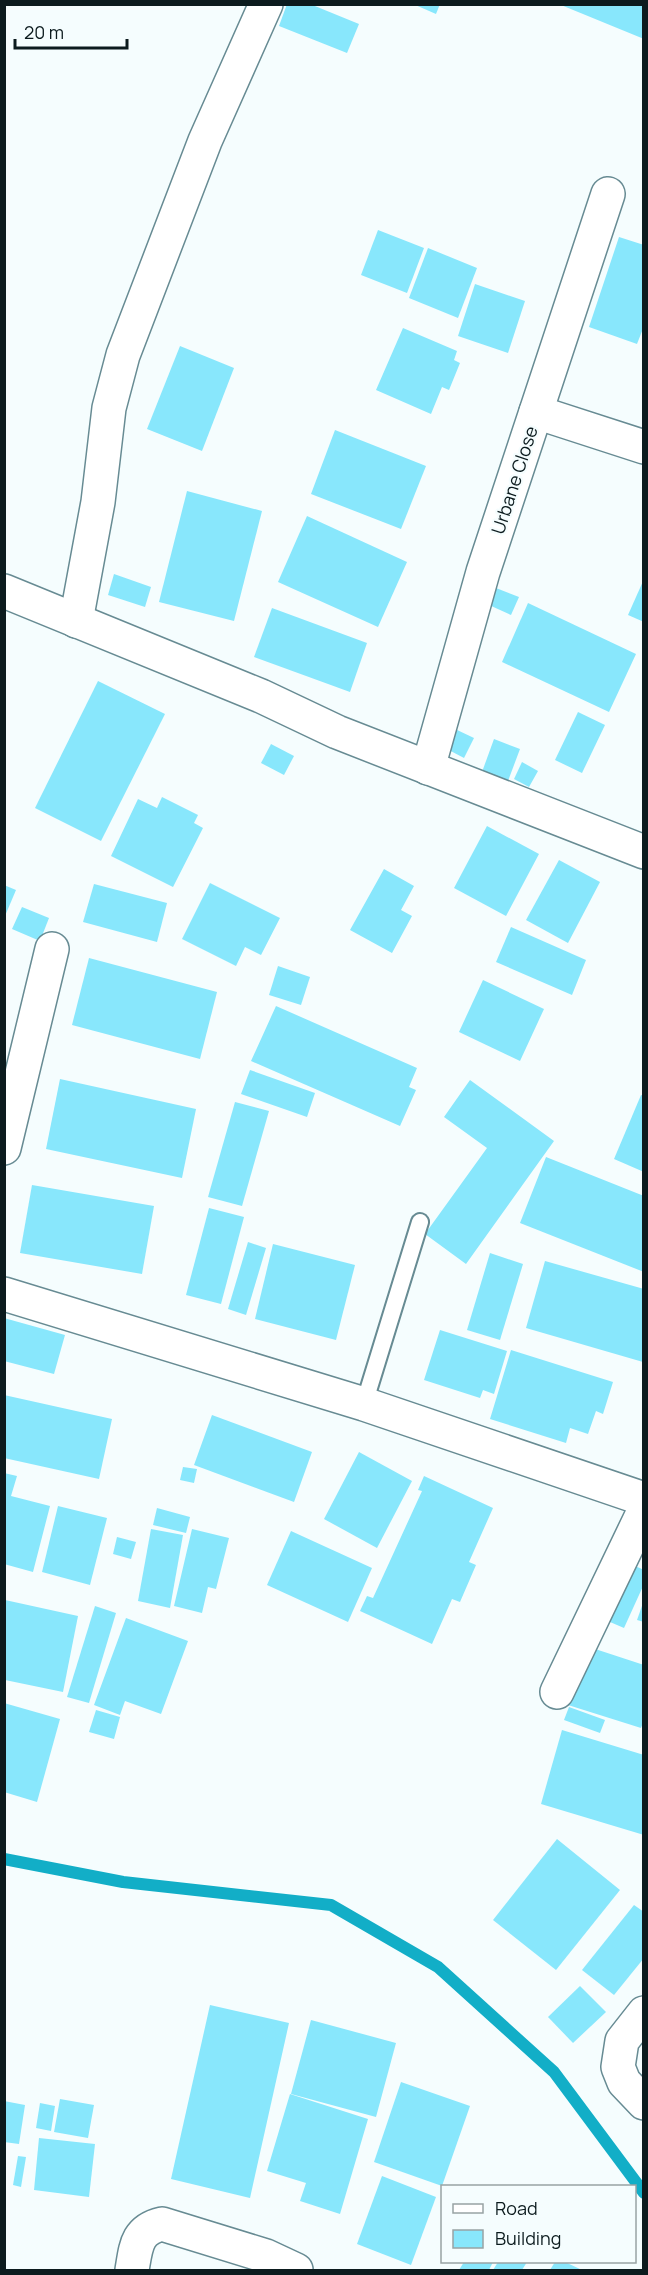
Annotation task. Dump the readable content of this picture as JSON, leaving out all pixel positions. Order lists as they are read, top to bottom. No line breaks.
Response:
{"streets":{"street":["Urbane Close"]},"legend":["Road","Building"],"scale_bar":"20 m"}
